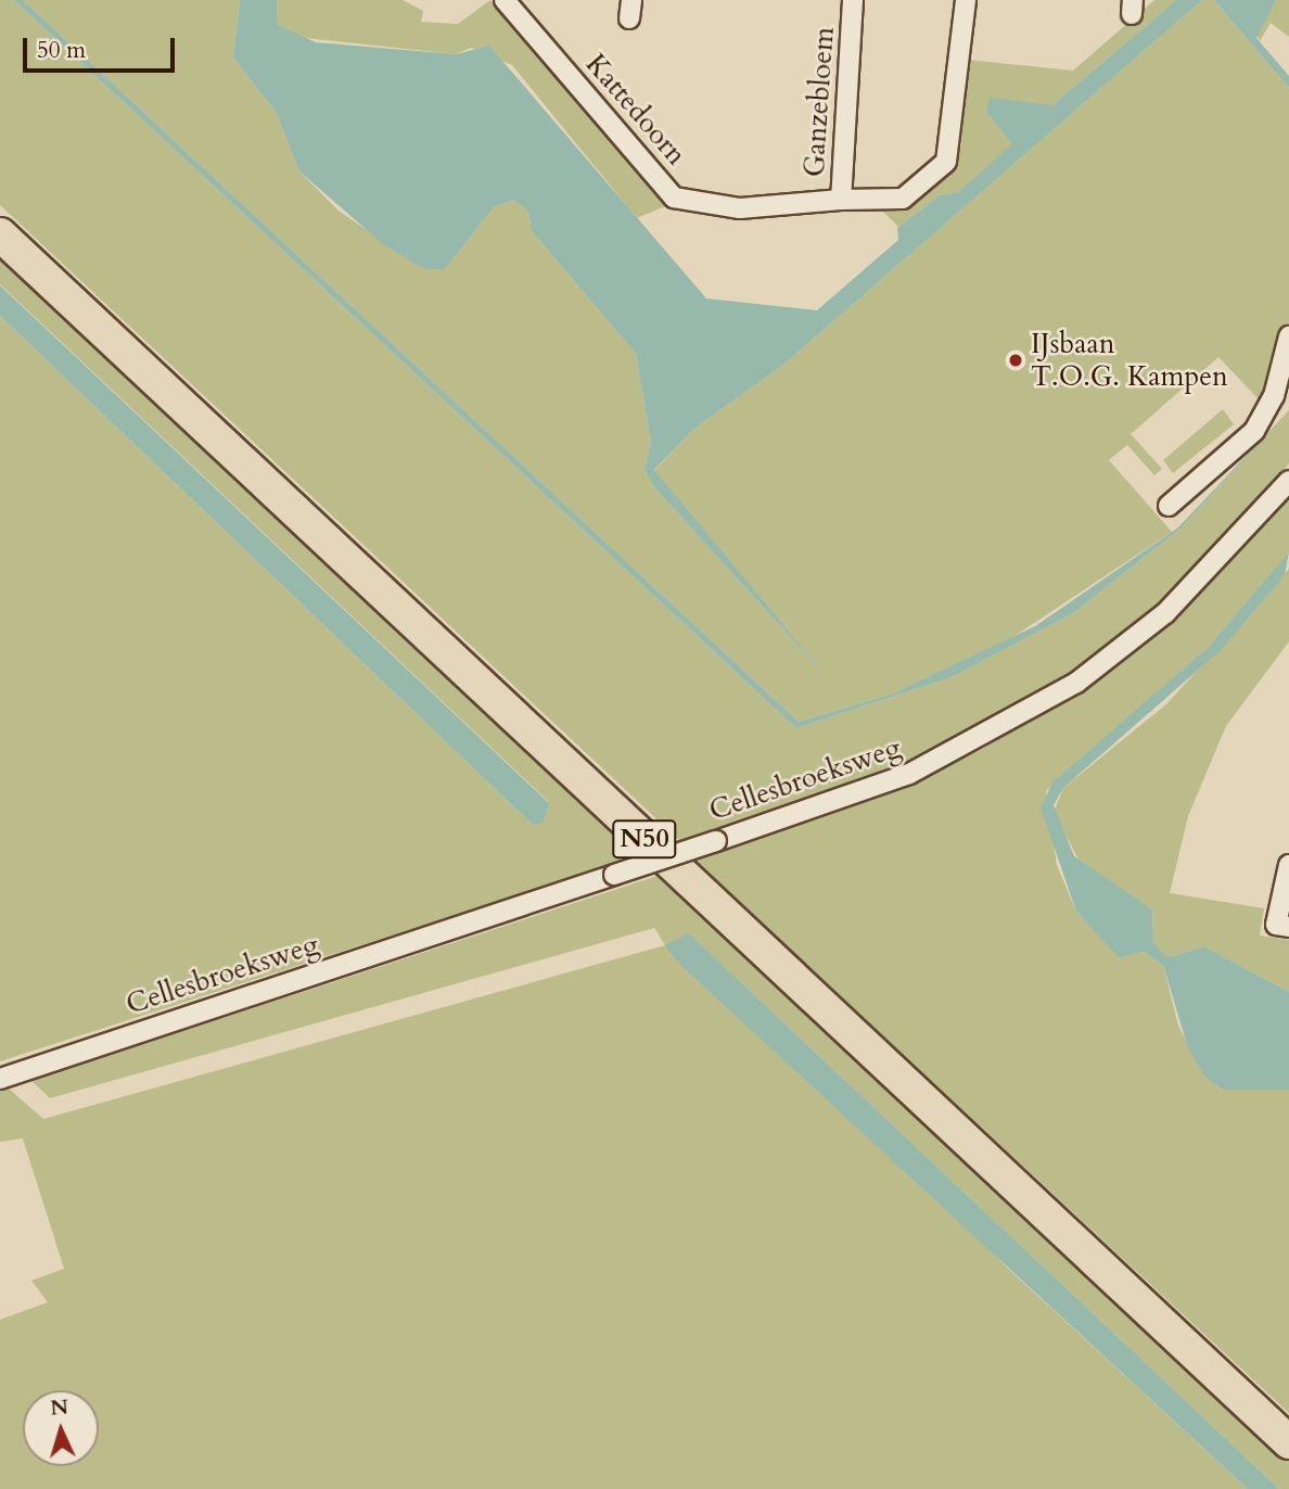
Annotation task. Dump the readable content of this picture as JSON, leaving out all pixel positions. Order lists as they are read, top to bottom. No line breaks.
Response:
{"streets":{"highway":["N50"],"street":["Ganzebloem","Kattedoorn","Cellesbroeksweg"]},"crossings":[["Ganzebloem","Kattedoorn"]],"places":["IJsbaan T.O.G. Kampen"],"scale_bar":"50 m","north":"top"}
